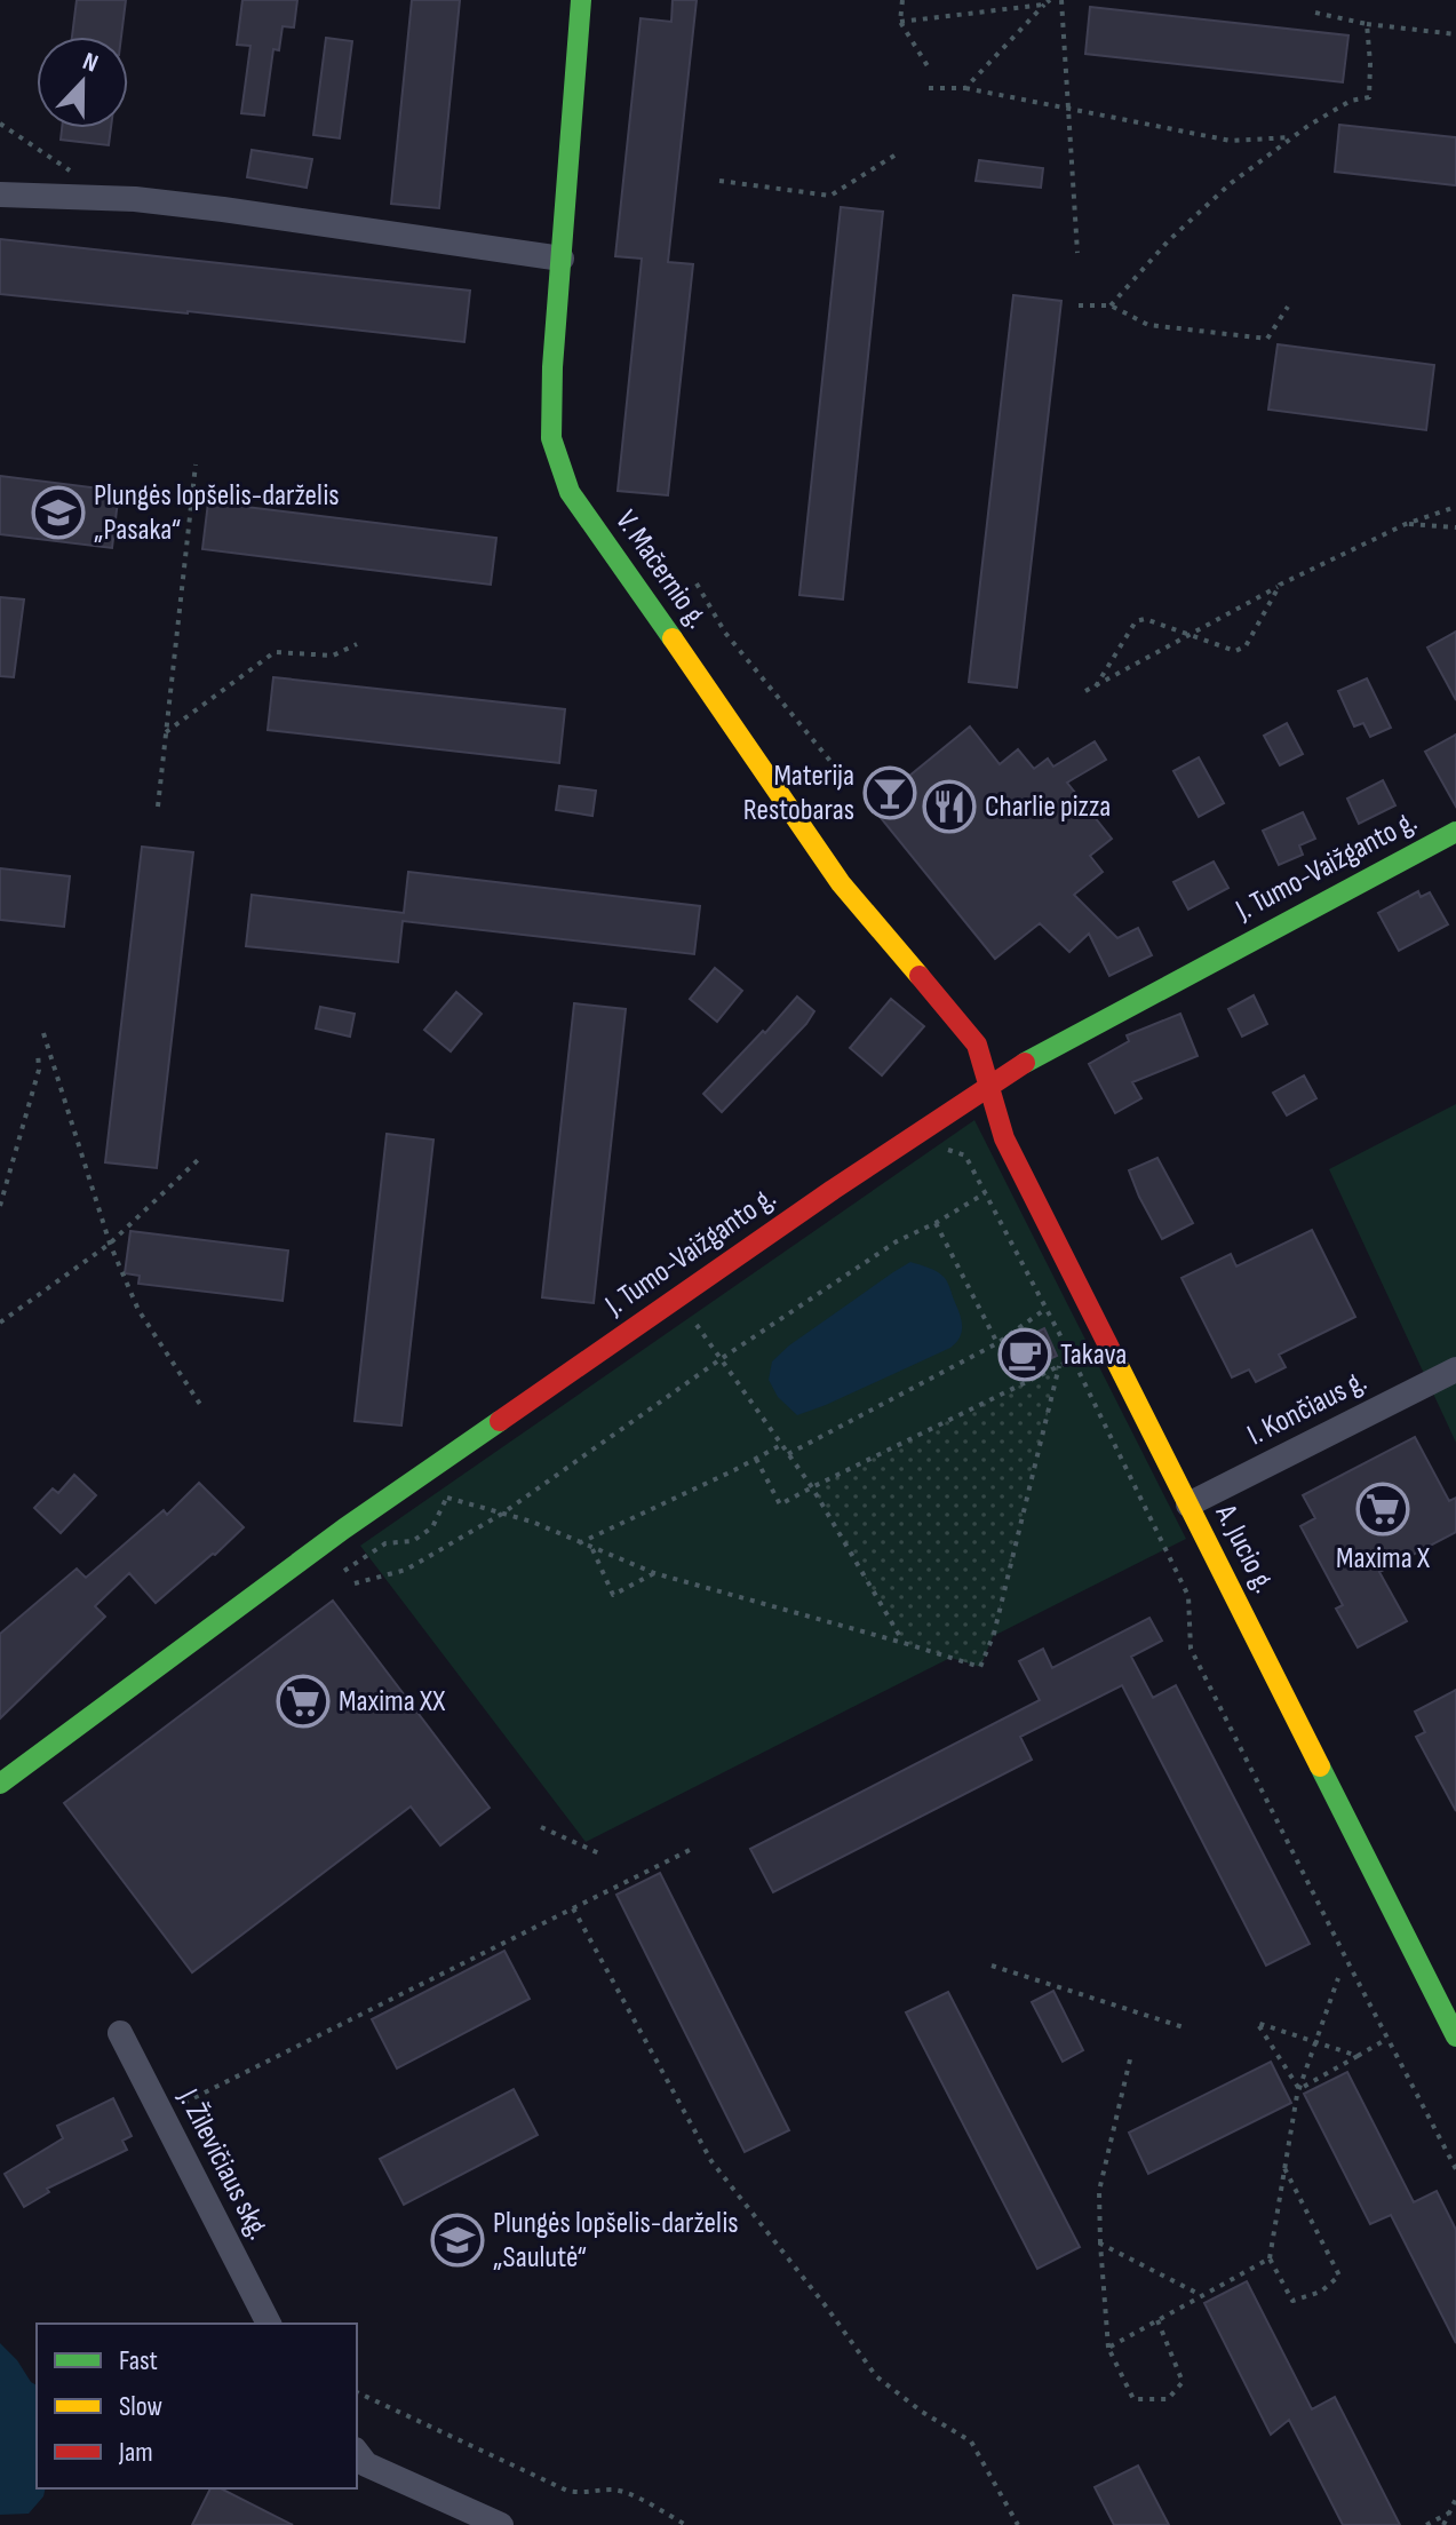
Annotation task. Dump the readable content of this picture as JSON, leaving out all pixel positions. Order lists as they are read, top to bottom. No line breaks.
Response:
{"streets":{"street":["V. Mačernio g.","J. Tumo-Vaižganto g.","I. Končiaus g.","A. Jucio g.","J. Žilevičiaus skg."]},"crossings":[["V. Mačernio g.","J. Tumo-Vaižganto g."],["V. Mačernio g.","A. Jucio g."],["J. Tumo-Vaižganto g.","A. Jucio g."],["I. Končiaus g.","A. Jucio g."]],"places":{"school or university":["Plungės lopšelis-darželis „Pasaka“","Plungės lopšelis-darželis „Saulutė“"],"bar":["Materija Restobaras"],"restaurant":["Charlie pizza"],"cafe":["Takava"],"supermarket":["Maxima X","Maxima XX"]},"legend":["Fast","Slow","Jam"],"north":"top"}
